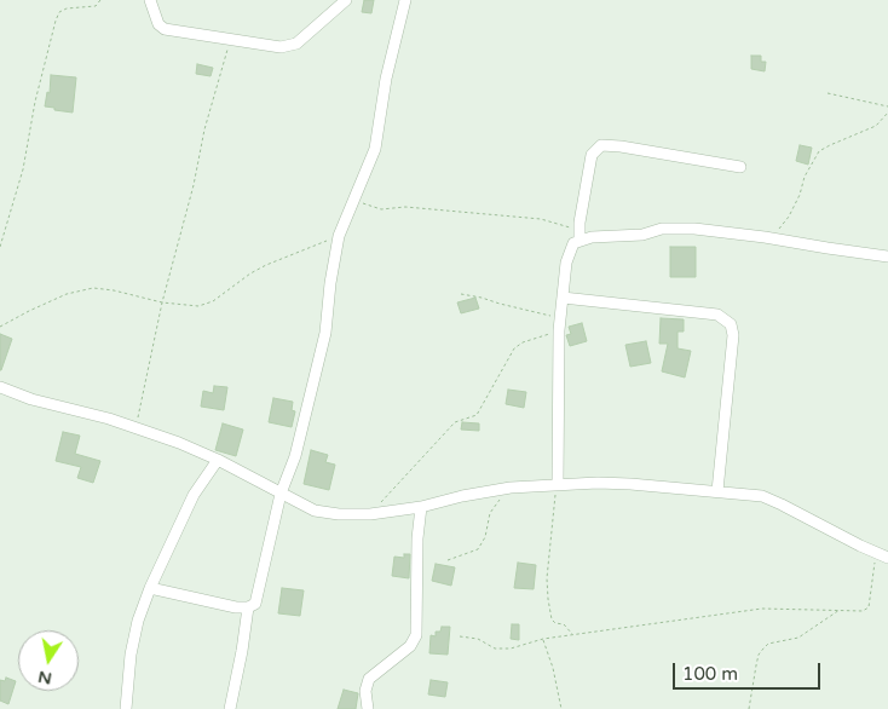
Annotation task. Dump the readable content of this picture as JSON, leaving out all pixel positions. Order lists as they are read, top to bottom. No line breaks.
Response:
{"scale_bar":"100 m","north":"bottom"}
